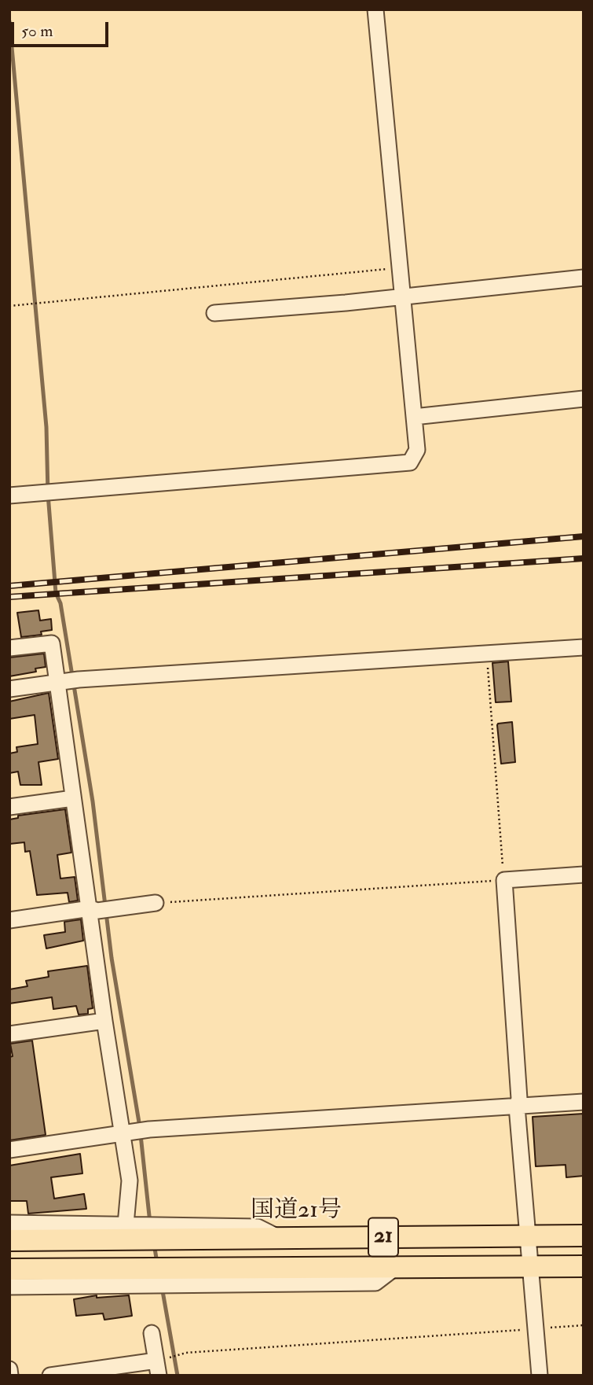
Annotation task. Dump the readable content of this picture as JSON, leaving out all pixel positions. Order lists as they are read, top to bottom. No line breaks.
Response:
{"streets":{"highway":["国道21号","21"]},"scale_bar":"50 m"}
